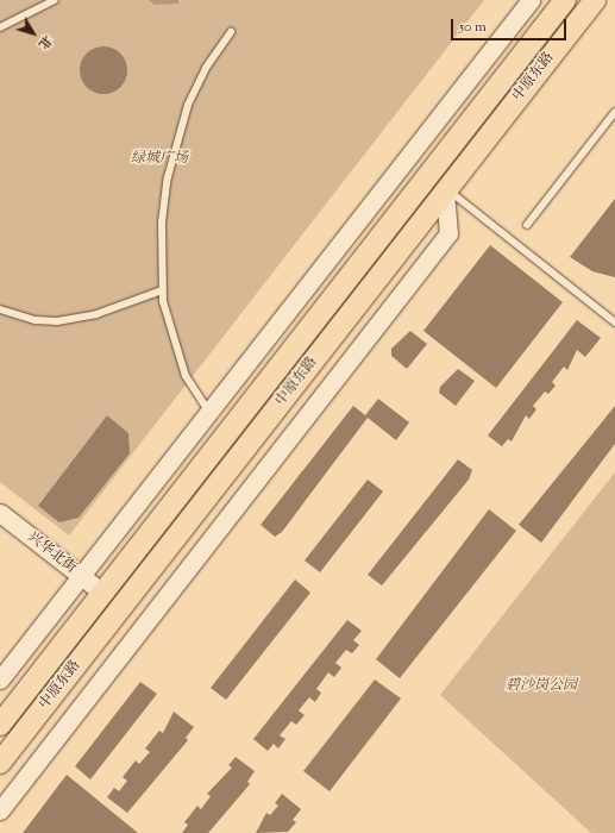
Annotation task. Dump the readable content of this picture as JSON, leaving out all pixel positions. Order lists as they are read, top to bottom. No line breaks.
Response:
{"streets":{"main road":["中原东路"],"street":["兴华北街"]},"crossings":[["中原东路","兴华北街"]],"parks":["绿城广场","碧沙岗公园"],"scale_bar":"50 m","north":"bottom right"}
